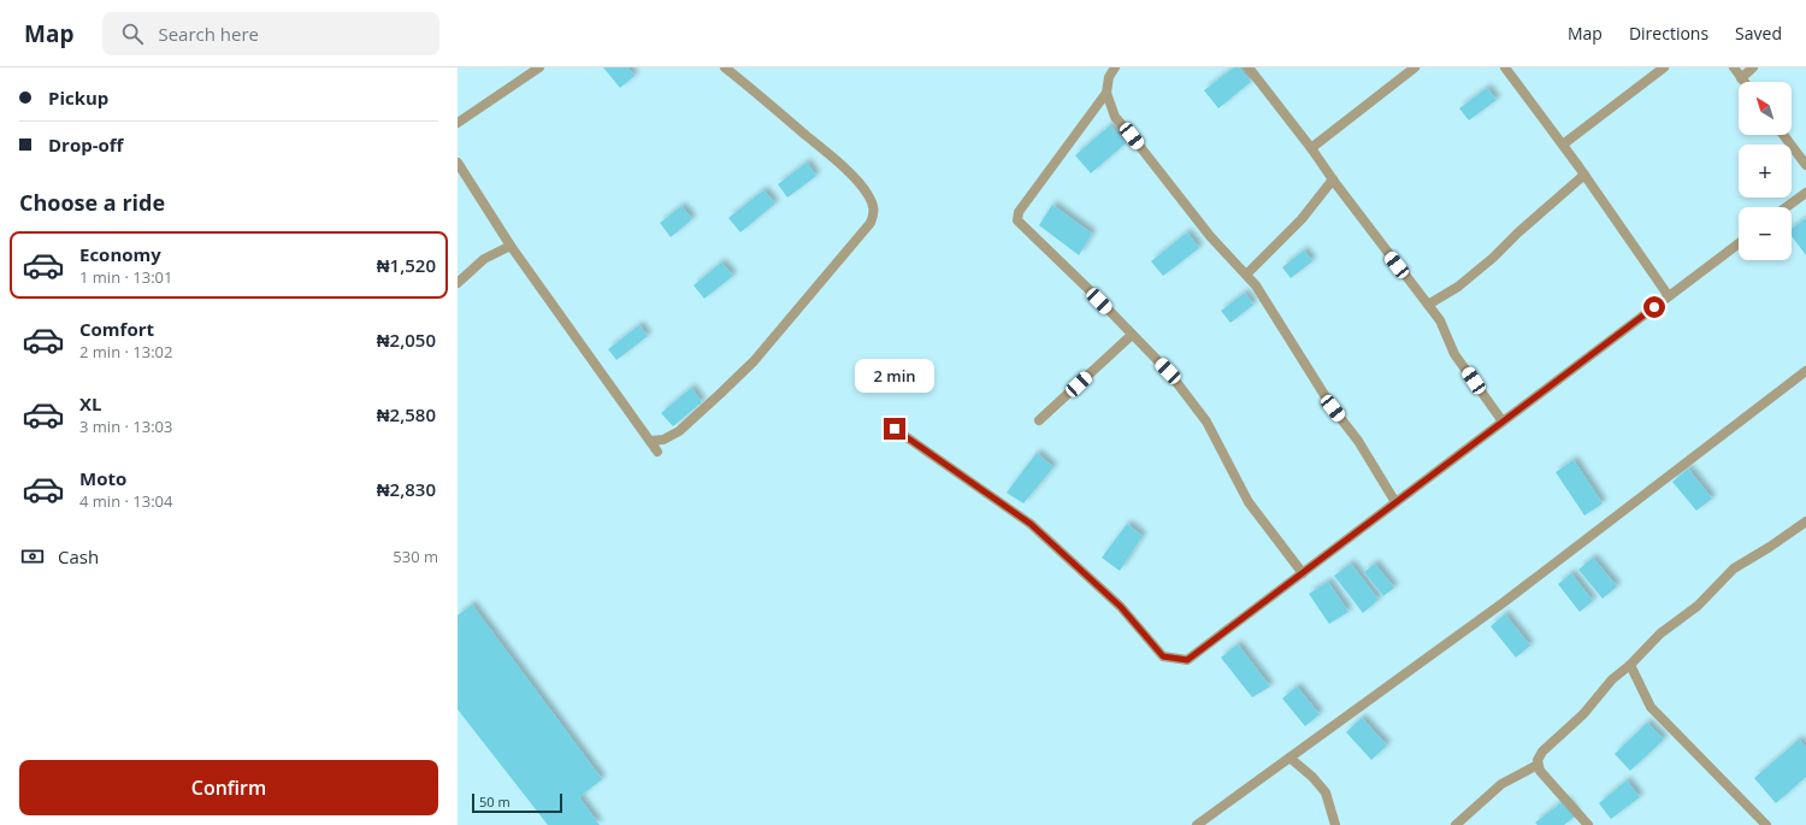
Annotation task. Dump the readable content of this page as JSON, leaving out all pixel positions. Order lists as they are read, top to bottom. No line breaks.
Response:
{"scale_bar":"50 m","north":"top left","page":{"header":"Map","search":"Search here","nav":["Map","Directions","Saved"],"banner":["Pickup","Drop-off"],"map_buttons":["+","−"],"heading":"Choose a ride","list":[{"name":"Economy","note":"1 min · 13:01","value":"₦1,520"},{"name":"Comfort","note":"2 min · 13:02","value":"₦2,050"},{"name":"XL","note":"3 min · 13:03","value":"₦2,580"},{"name":"Moto","note":"4 min · 13:04","value":"₦2,830"}],"bubble":"2 min","pay":["Cash","530 m"],"buttons":"Confirm","scale":"50 m"}}
